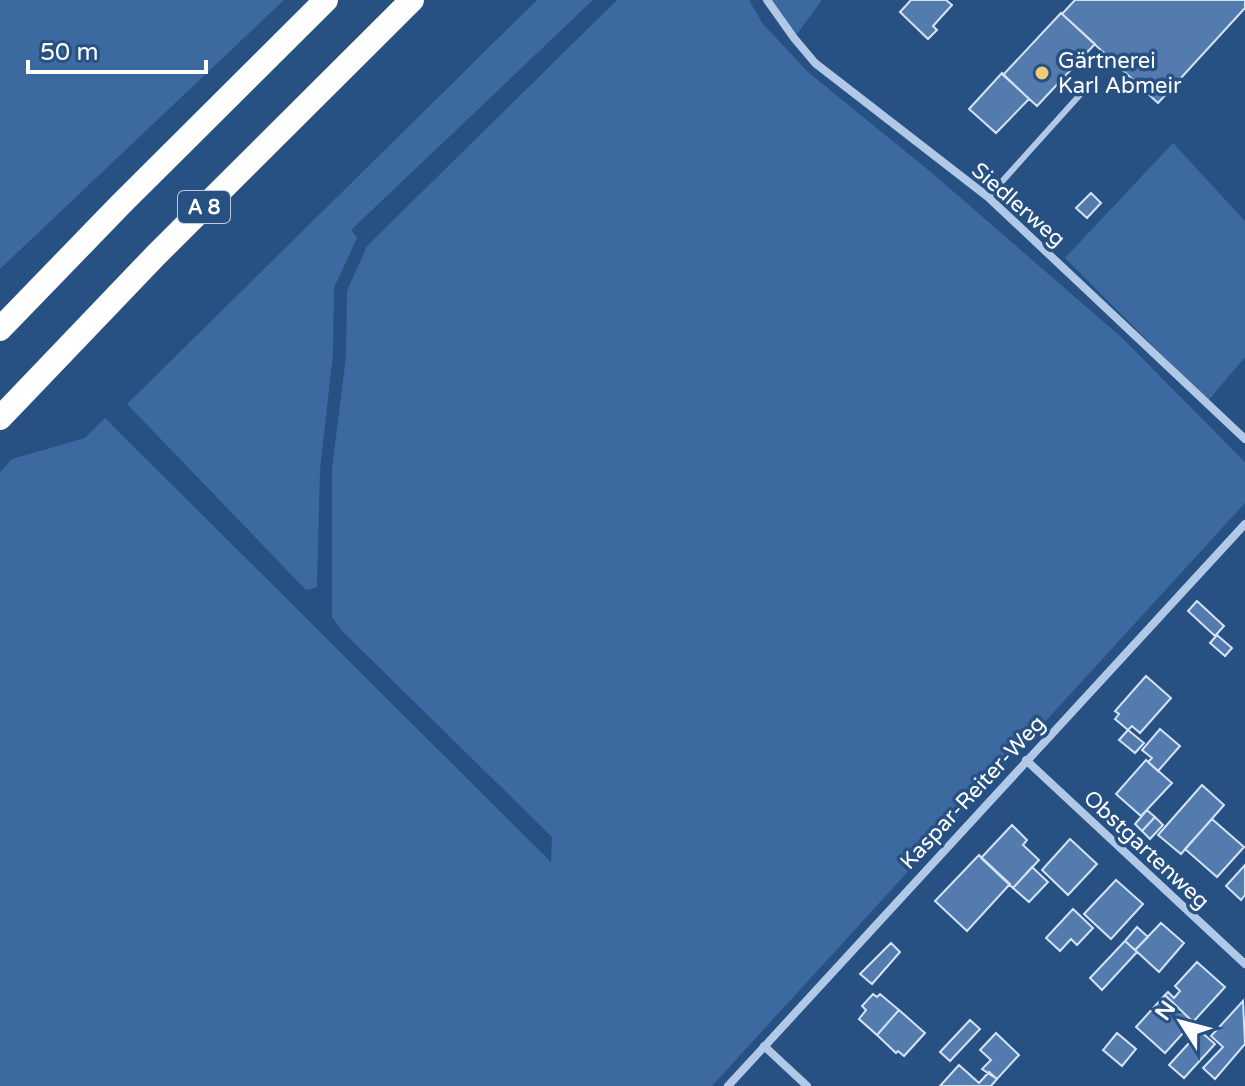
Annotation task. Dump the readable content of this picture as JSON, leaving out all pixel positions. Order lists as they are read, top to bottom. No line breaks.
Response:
{"streets":{"highway":["A 8"],"street":["Siedlerweg","Kaspar-Reiter-Weg","Obstgartenweg"]},"crossings":[["Kaspar-Reiter-Weg","Obstgartenweg"]],"places":["Gärtnerei Karl Abmeir"],"scale_bar":"50 m","north":"top left"}
